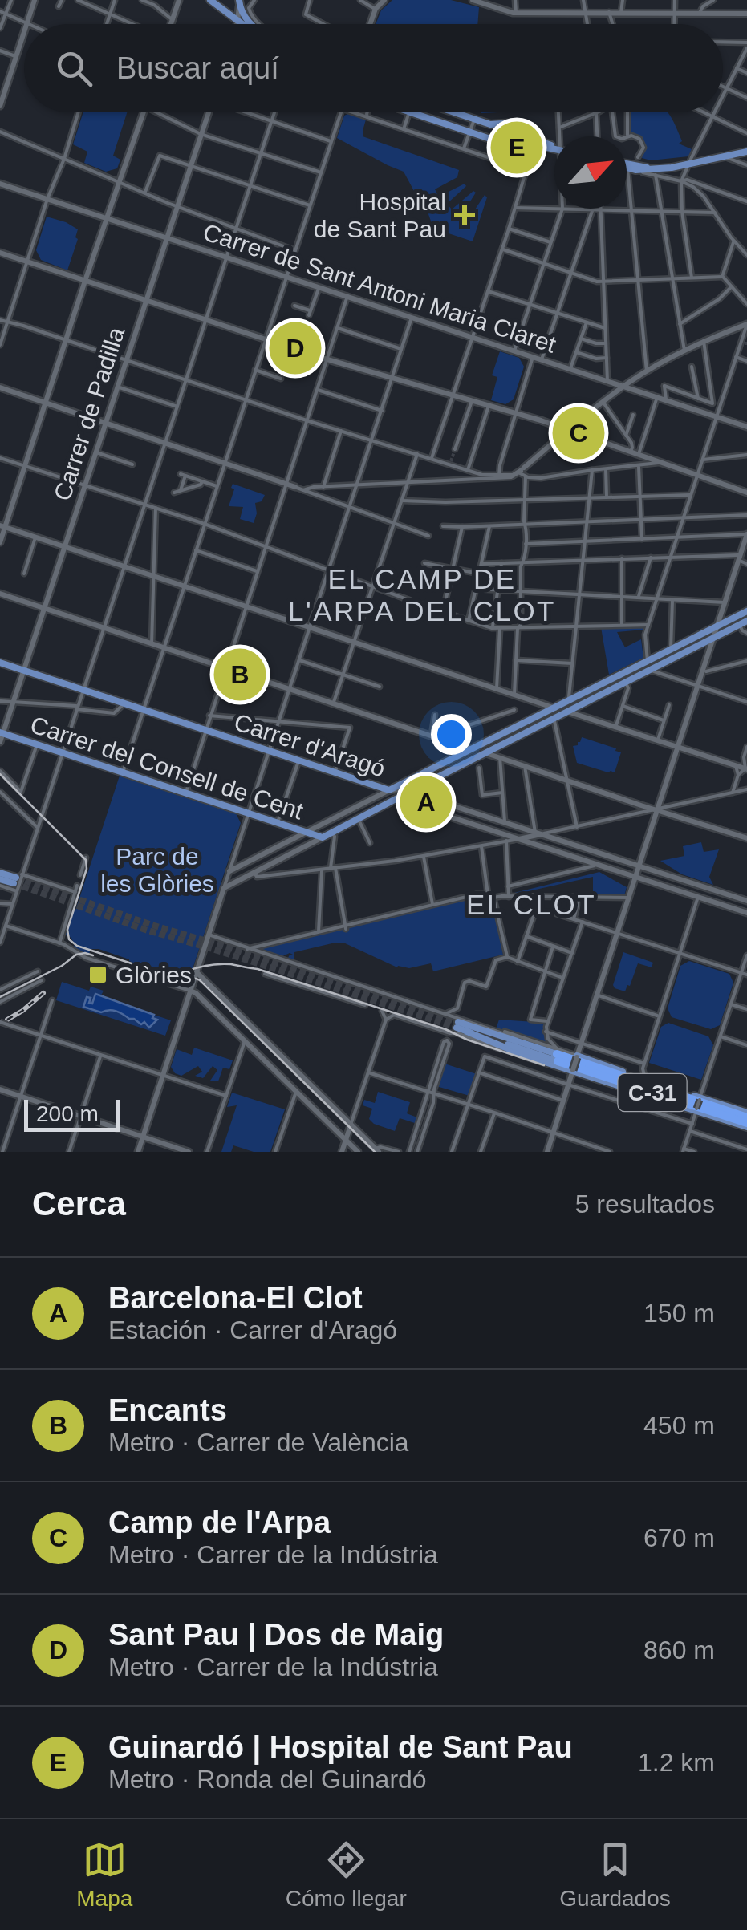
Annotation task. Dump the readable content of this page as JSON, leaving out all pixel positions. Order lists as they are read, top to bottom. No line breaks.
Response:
{"streets":{"highway":["C-31"],"main road":["Carrer de Sant Antoni Maria Claret","Carrer de Padilla","Carrer d'Aragó","Carrer del Consell de Cent"]},"crossings":[["Carrer de Sant Antoni Maria Claret","Carrer de Padilla"],["Carrer de Padilla","Carrer d'Aragó"],["Carrer de Padilla","Carrer del Consell de Cent"]],"districts":["EL CAMP DE L'ARPA DEL CLOT","EL CLOT"],"parks":["Parc de les Glòries"],"places":{"health":["Hospital de Sant Pau"],"transit":["Glòries"]},"scale_bar":"200 m","north":"top right","page":{"search":"Buscar aquí","pins":["E","D","C","B","A"],"scale":"200 m","heading":["Cerca","5 resultados"],"list":[{"mark":"A","name":"Barcelona-El Clot","note":"Estación · Carrer d'Aragó","value":"150 m"},{"mark":"B","name":"Encants","note":"Metro · Carrer de València","value":"450 m"},{"mark":"C","name":"Camp de l'Arpa","note":"Metro · Carrer de la Indústria","value":"670 m"},{"mark":"D","name":"Sant Pau | Dos de Maig","note":"Metro · Carrer de la Indústria","value":"860 m"},{"mark":"E","name":"Guinardó | Hospital de Sant Pau","note":"Metro · Ronda del Guinardó","value":"1.2 km"}],"nav":["Mapa","Cómo llegar","Guardados"]}}
